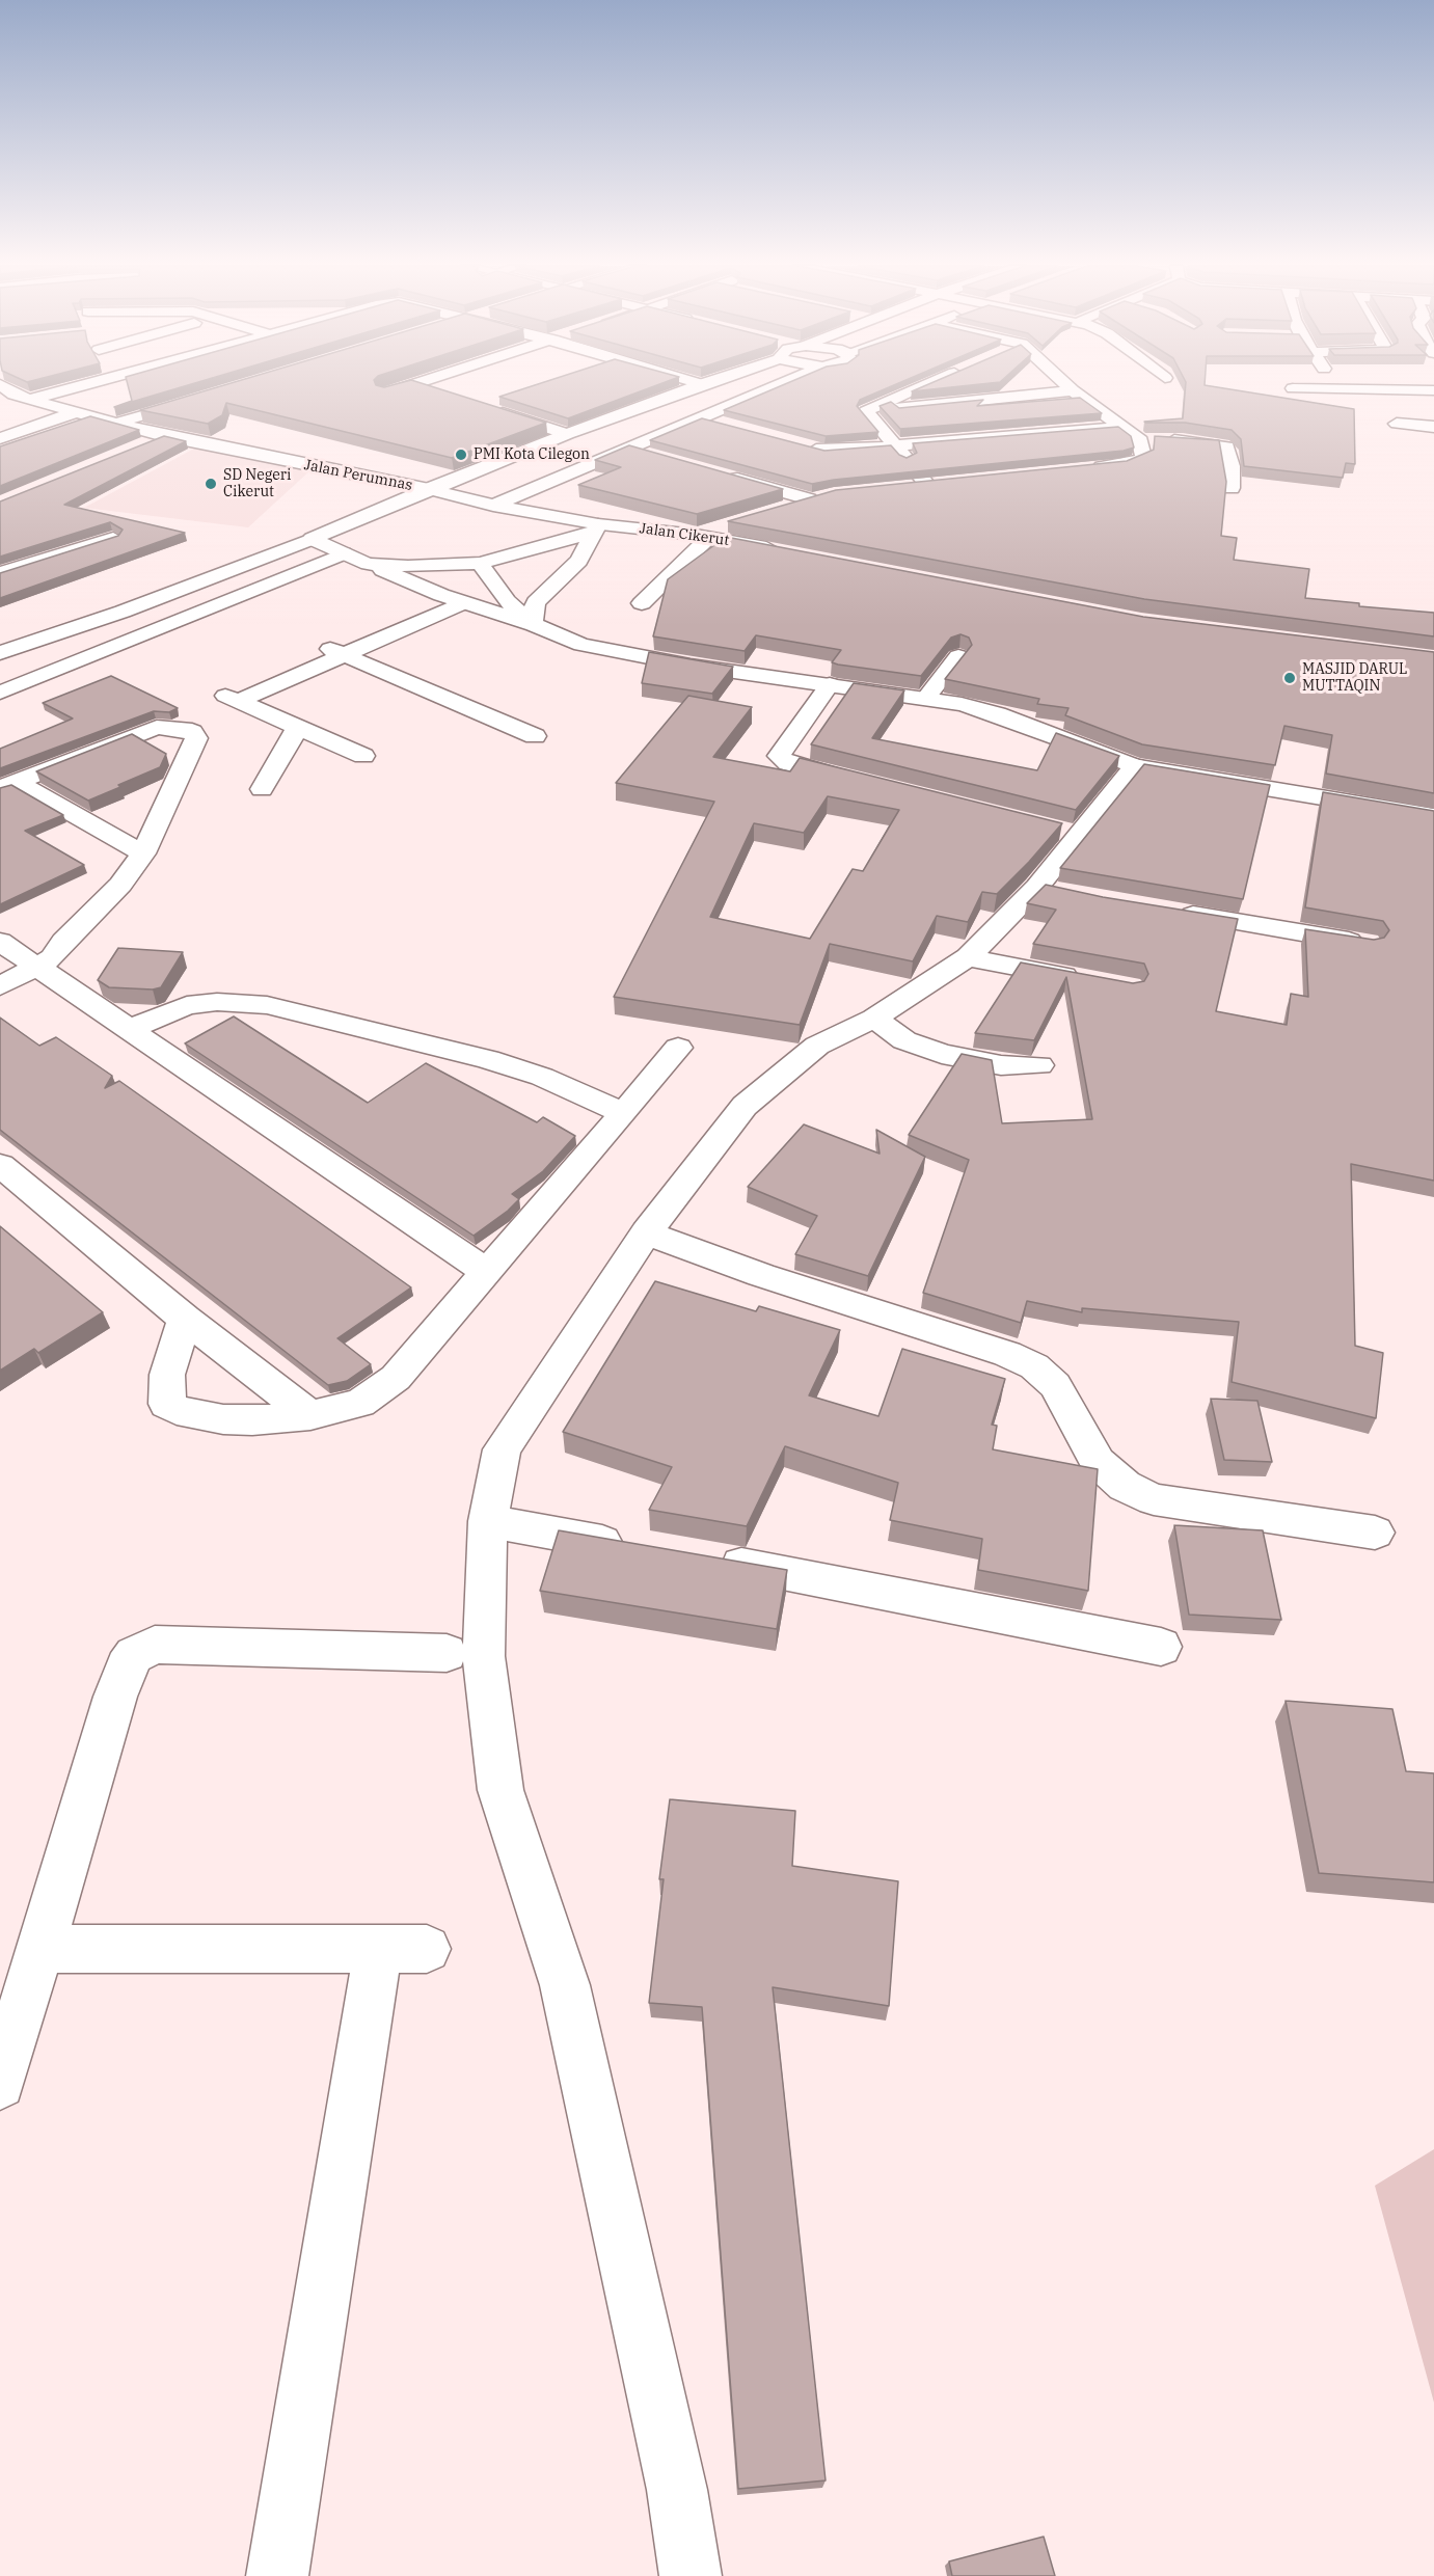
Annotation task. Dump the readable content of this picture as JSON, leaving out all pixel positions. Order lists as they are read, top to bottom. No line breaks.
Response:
{"streets":{"street":["Jalan Perumnas","Jalan Cikerut"]},"crossings":[["Jalan Perumnas","Jalan Cikerut"]],"places":["PMI Kota Cilegon","SD Negeri Cikerut","MASJID DARUL MUTTAQIN"]}
